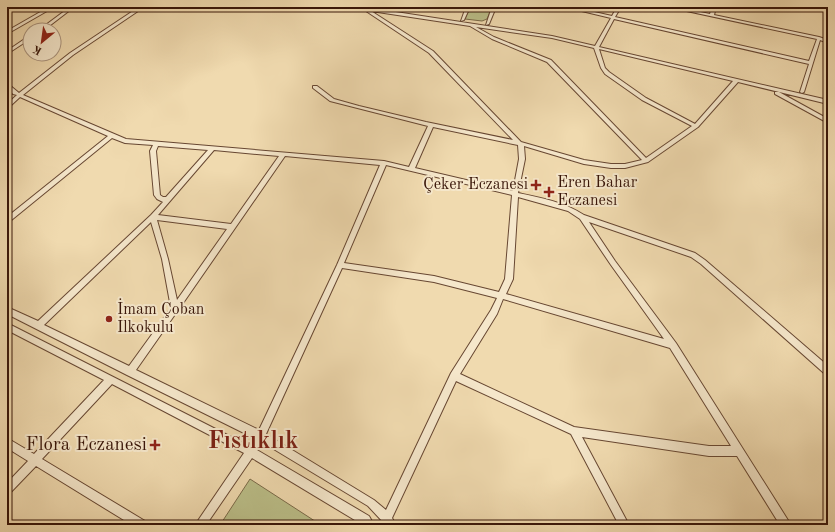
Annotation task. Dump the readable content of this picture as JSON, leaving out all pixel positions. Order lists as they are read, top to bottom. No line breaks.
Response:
{"districts":["Fıstıklık"],"places":{"health":["Çeker Eczanesi","Eren Bahar Eczanesi","Flora Eczanesi"],"other":["İmam Çoban İlkokulu"]},"north":"bottom left"}
